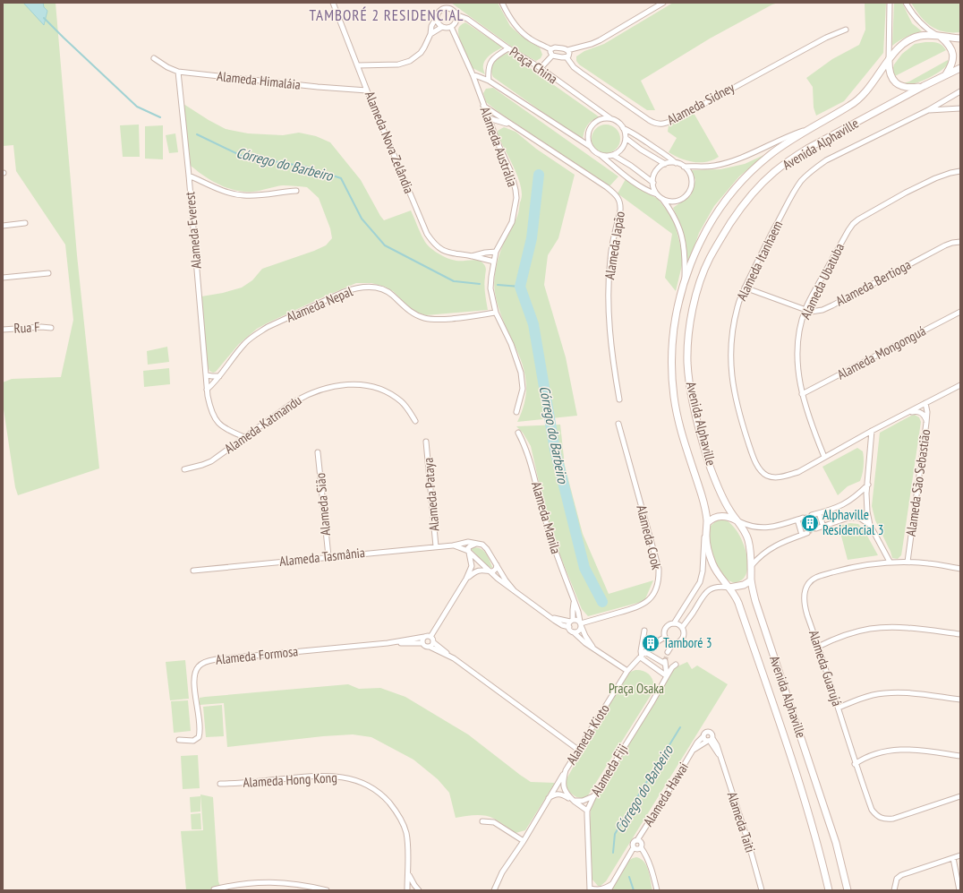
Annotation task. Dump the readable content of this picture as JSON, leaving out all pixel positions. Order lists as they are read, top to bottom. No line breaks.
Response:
{"streets":{"main road":["Avenida Alphaville"],"street":["Praça China","Alameda Himaláia","Alameda Sidney","Alameda Nova Zelândia","Alameda Austrália","Alameda Everest","Alameda Japão","Alameda Itanhaem","Alameda Ubatuba","Alameda Bertioga","Alameda Nepal","Rua F","Alameda Mongonguá","Alameda Katmandu","Alameda São Sebastião","Alameda Pataya","Alameda Sião","Alameda Manila","Alameda Cook","Alameda Tasmânia","Alameda Formosa","Alameda Guarujá","Alameda Kioto","Alameda Fiji","Alameda Hong Kong","Alameda Hawai","Alameda Taiti"]},"crossings":[["Praça China","Avenida Alphaville"],["Praça China","Alameda Austrália"],["Alameda Himaláia","Alameda Nova Zelândia"],["Alameda Himaláia","Alameda Everest"],["Alameda Nova Zelândia","Alameda Austrália"],["Alameda Austrália","Alameda Japão"],["Alameda Austrália","Alameda Nepal"],["Alameda Everest","Alameda Nepal"],["Alameda Everest","Alameda Katmandu"],["Alameda Itanhaem","Alameda Ubatuba"],["Alameda Itanhaem","Alameda Bertioga"],["Alameda Itanhaem","Alameda São Sebastião"],["Alameda Ubatuba","Alameda Bertioga"],["Alameda Ubatuba","Alameda Mongonguá"],["Alameda São Sebastião","Alameda Guarujá"],["Alameda Pataya","Alameda Tasmânia"],["Alameda Sião","Alameda Tasmânia"],["Alameda Manila","Alameda Cook"],["Alameda Manila","Alameda Tasmânia"],["Alameda Cook","Alameda Tasmânia"],["Alameda Formosa","Alameda Kioto"],["Alameda Hawai","Alameda Taiti"]],"districts":["TAMBORÉ 2 RESIDENCIAL"],"water":["Córrego do Barbeiro"],"parks":["Praça Osaka"],"places":{"building":["Alphaville Residencial 3","Tamboré 3"]}}
